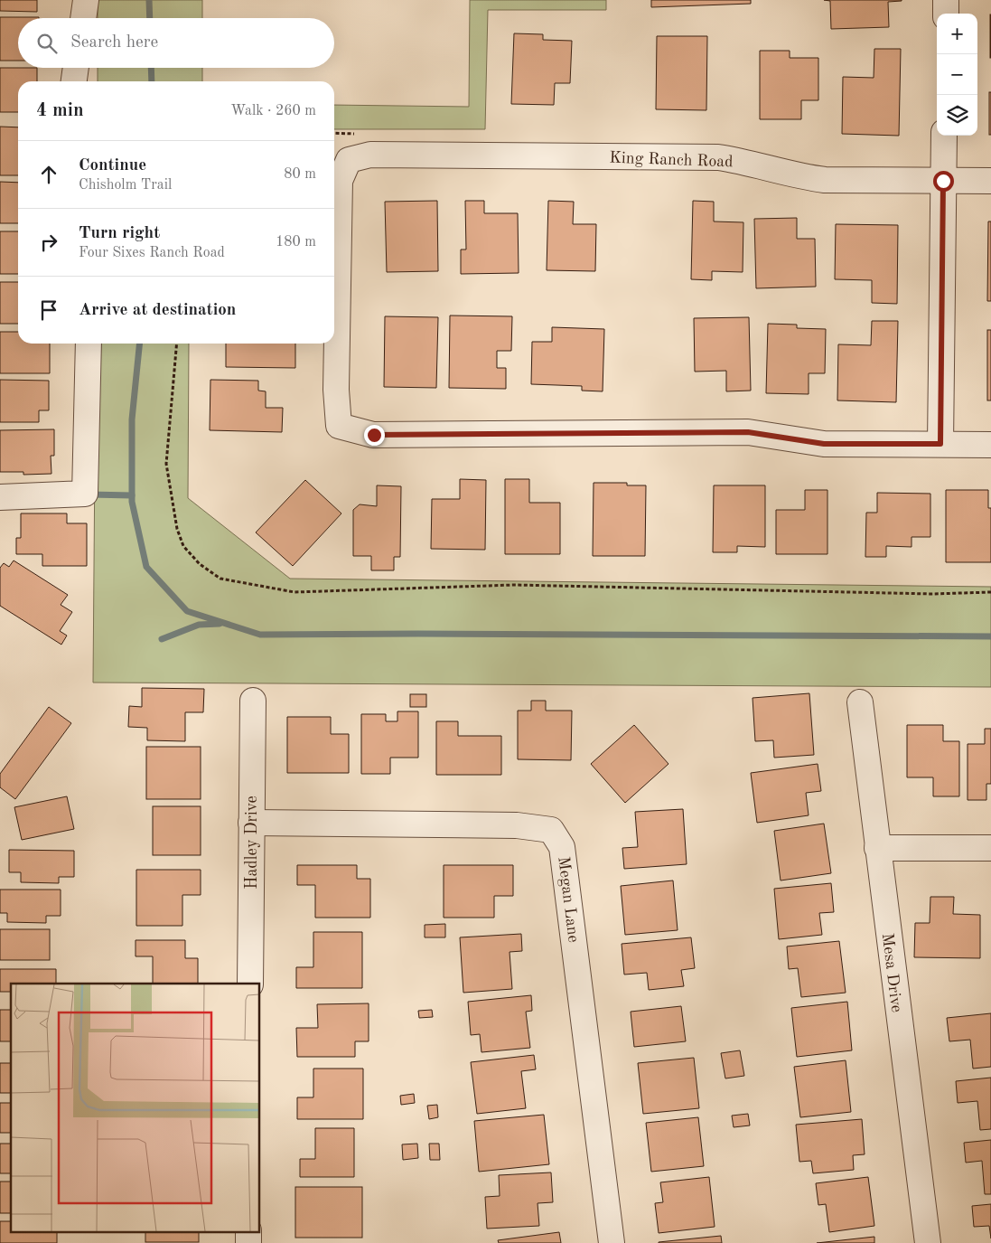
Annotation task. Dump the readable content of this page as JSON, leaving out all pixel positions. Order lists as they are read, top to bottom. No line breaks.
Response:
{"streets":{"street":["King Ranch Road","Hadley Drive","Megan Lane","Mesa Drive"]},"crossings":[["Hadley Drive","Megan Lane"]],"page":{"map_buttons":["+","−"],"search":"Search here","heading":["4 min","Walk · 260 m"],"list":[["Continue","Chisholm Trail","80 m"],["Turn right","Four Sixes Ranch Road","180 m"],"Arrive at destination"]}}
